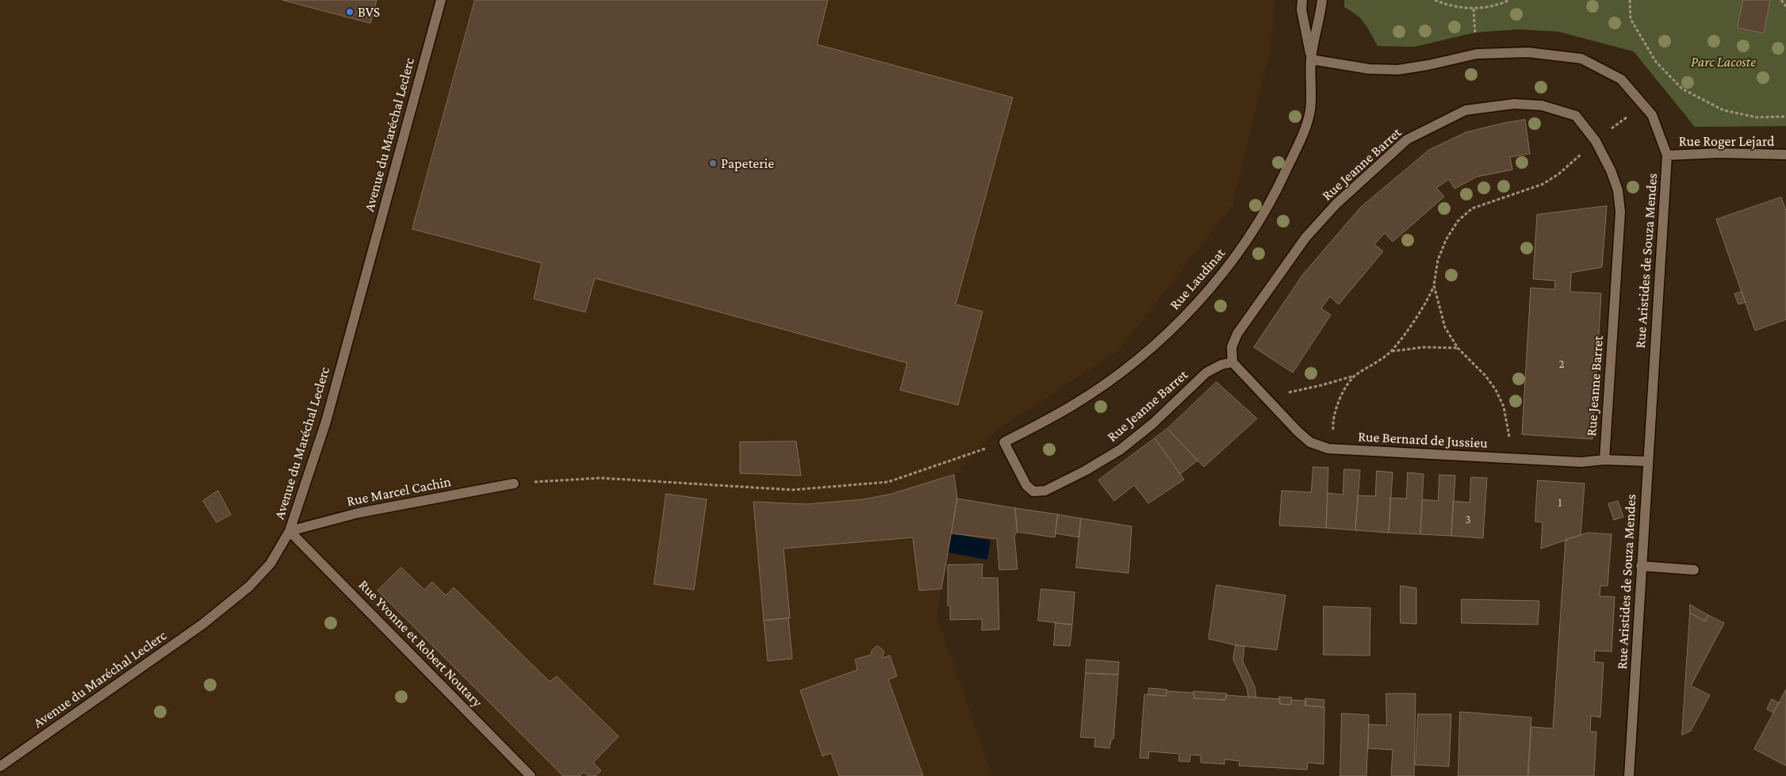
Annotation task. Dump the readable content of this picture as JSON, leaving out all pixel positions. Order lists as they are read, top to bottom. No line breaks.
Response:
{"streets":{"street":["Avenue du Maréchal Leclerc","Rue Roger Lejard","Rue Jeanne Barret","Rue Aristides de Souza Mendes","Rue Laudinat","Rue Bernard de Jussieu","Rue Marcel Cachin","Rue Yvonne et Robert Noutary"]},"crossings":[["Avenue du Maréchal Leclerc","Rue Marcel Cachin"],["Avenue du Maréchal Leclerc","Rue Yvonne et Robert Noutary"],["Rue Roger Lejard","Rue Aristides de Souza Mendes"],["Rue Jeanne Barret","Rue Laudinat"],["Rue Jeanne Barret","Rue Bernard de Jussieu"],["Rue Aristides de Souza Mendes","Rue Laudinat"],["Rue Aristides de Souza Mendes","Rue Bernard de Jussieu"],["Rue Marcel Cachin","Rue Yvonne et Robert Noutary"]],"parks":["Parc Lacoste"],"places":["BVS","Papeterie"],"house_numbers":["2","1","3"]}
